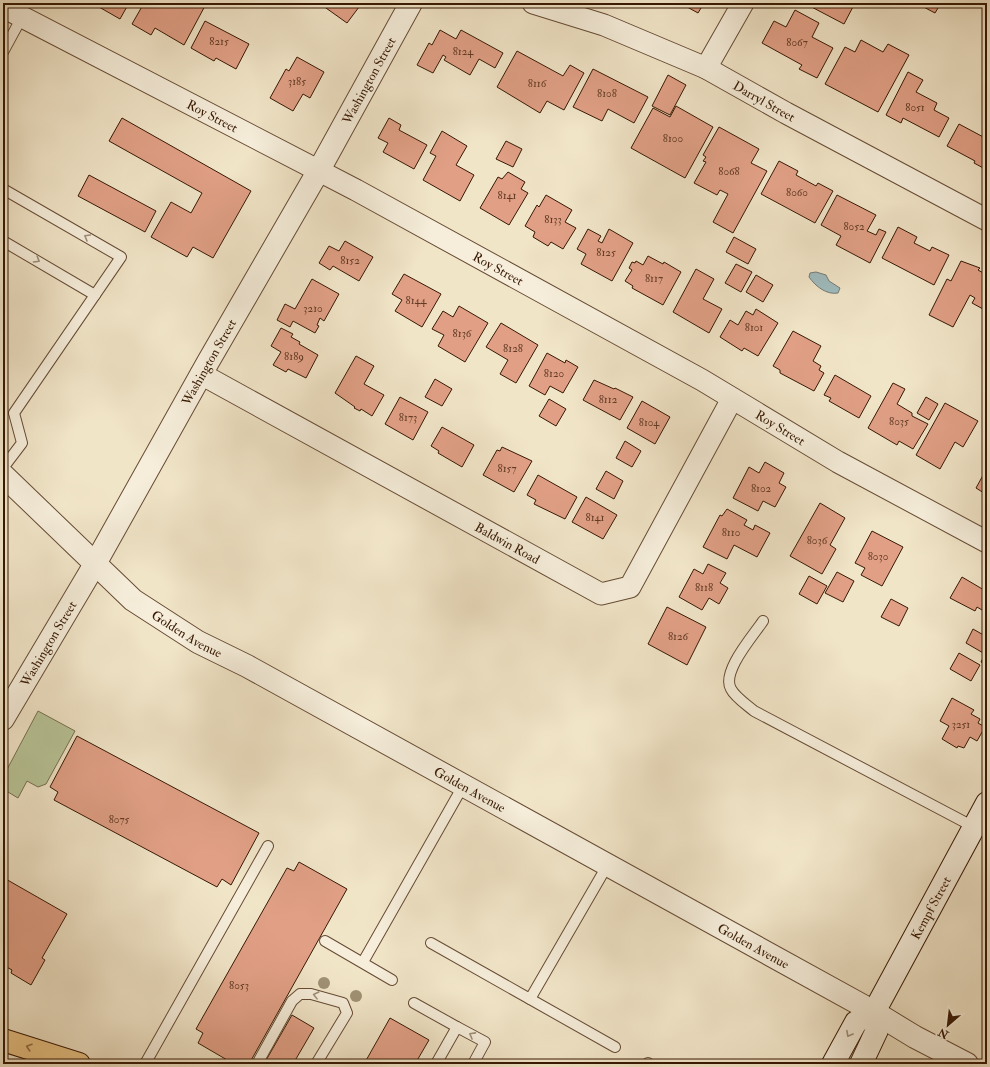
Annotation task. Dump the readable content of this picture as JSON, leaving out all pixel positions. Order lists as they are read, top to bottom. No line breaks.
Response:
{"streets":{"street":["Washington Street","Darryl Street","Roy Street","Baldwin Road","Golden Avenue","Kempf Street"]},"crossings":[["Washington Street","Roy Street"],["Washington Street","Baldwin Road"],["Washington Street","Golden Avenue"],["Roy Street","Baldwin Road"],["Golden Avenue","Kempf Street"]],"house_numbers":["8215","8067","8124","3185","8116","8108","8051","8100","8068","8060","8141","8133","8052","8125","8152","8117","8144","3210","8101","8136","8128","8189","8120","8112","8173","8035","8104","8157","8102","8141","8110","8036","8030","8118","8126","3251","8075","8053"],"north":"bottom left"}
